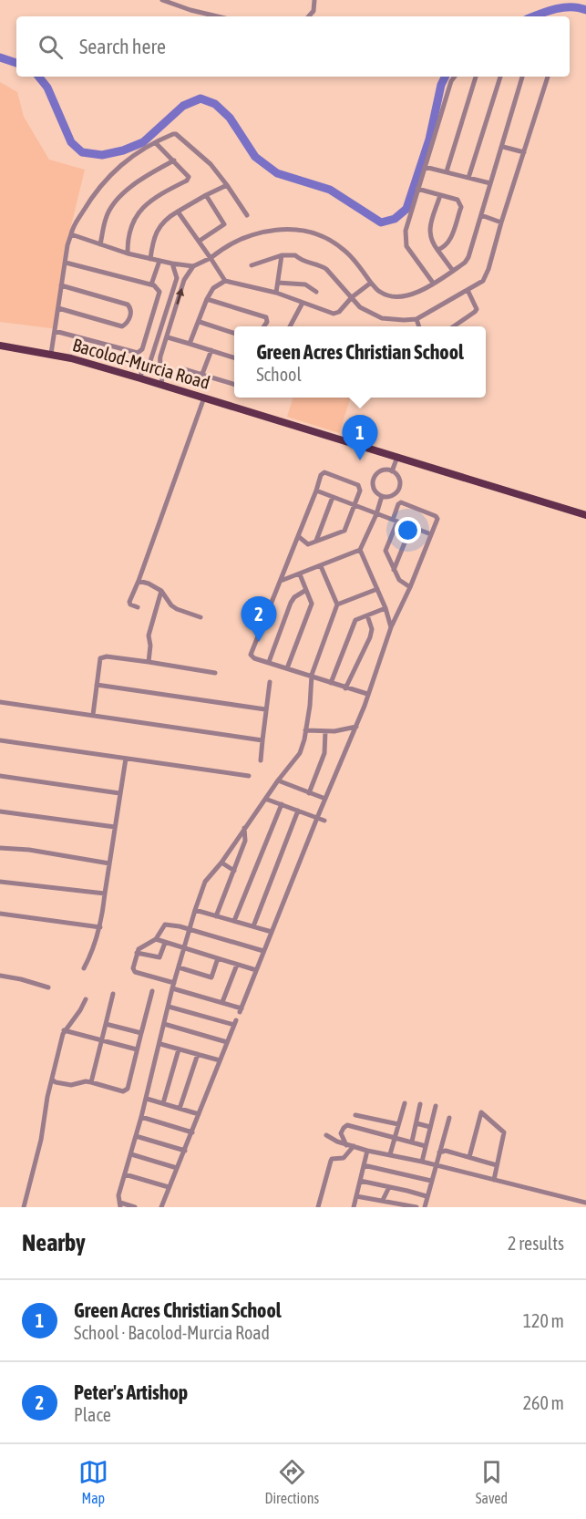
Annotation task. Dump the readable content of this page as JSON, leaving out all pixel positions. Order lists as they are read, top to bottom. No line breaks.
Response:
{"streets":{"main road":["Bacolod-Murcia Road"]},"page":{"search":"Search here","popup":["Green Acres Christian School","School"],"pins":["1","2"],"heading":["Nearby","2 results"],"list":[{"mark":"1","name":"Green Acres Christian School","note":"School · Bacolod-Murcia Road","value":"120 m"},{"mark":"2","name":"Peter's Artishop","note":"Place","value":"260 m"}],"nav":["Map","Directions","Saved"]}}
